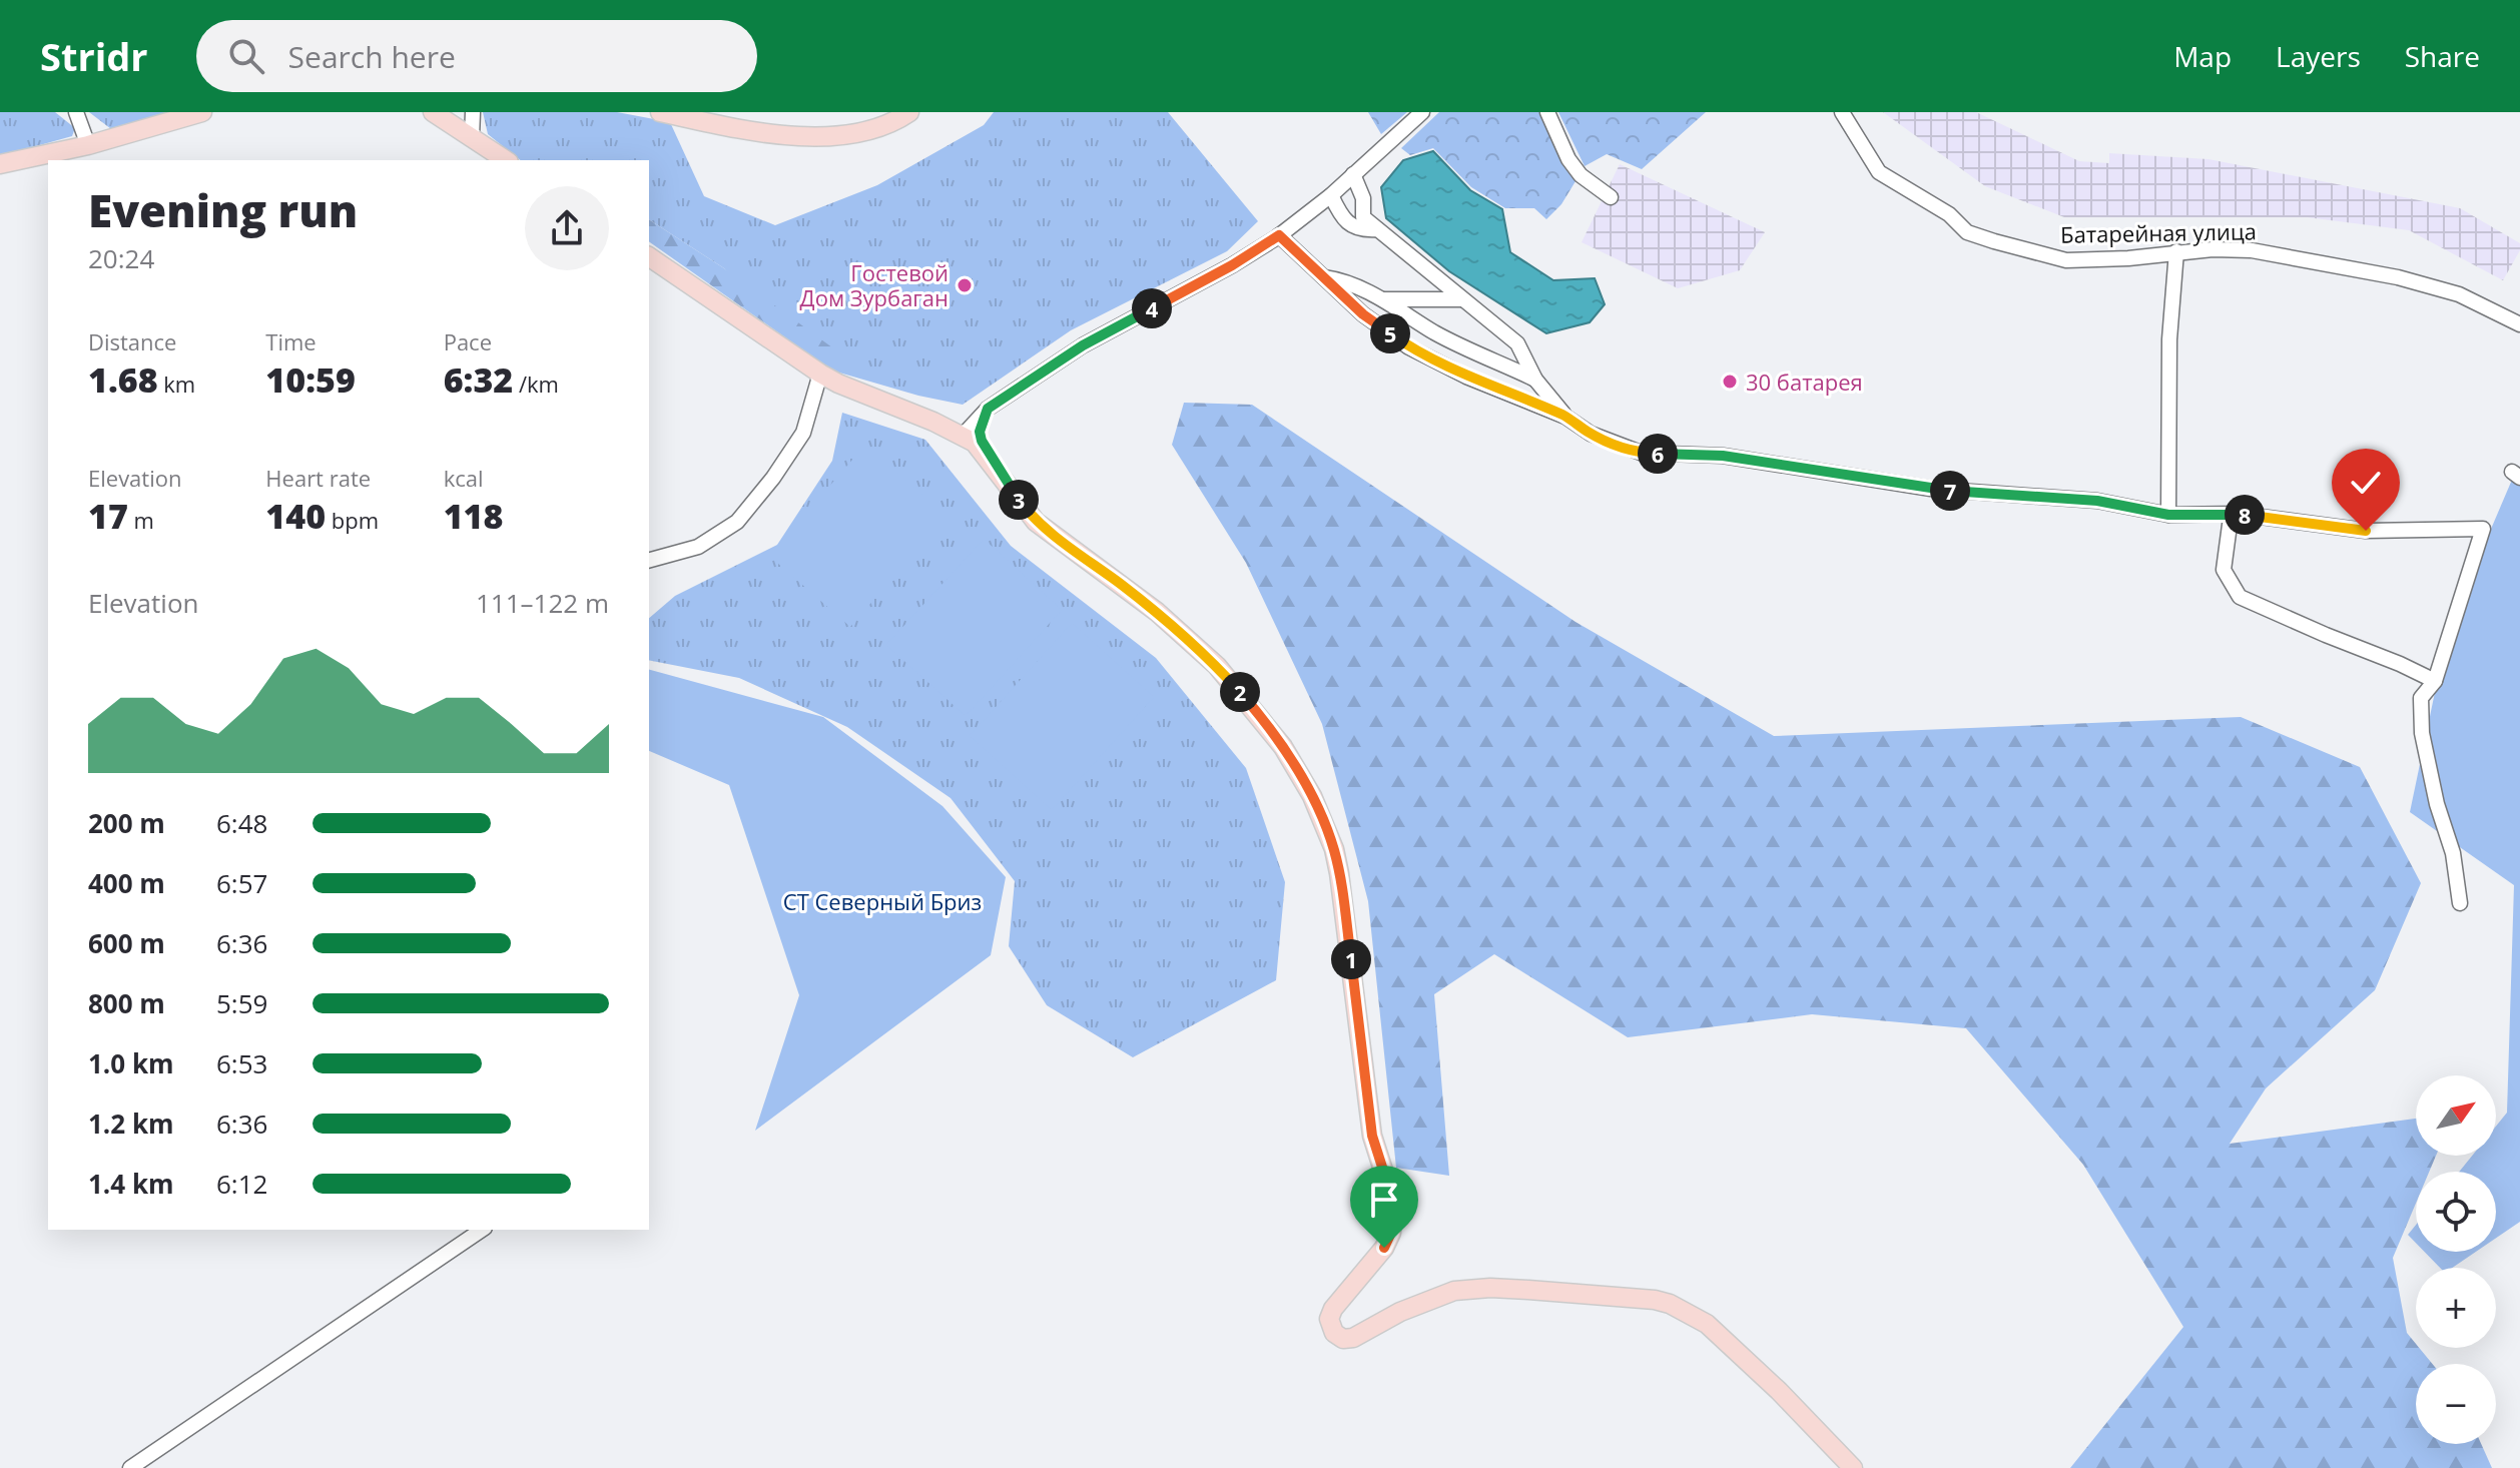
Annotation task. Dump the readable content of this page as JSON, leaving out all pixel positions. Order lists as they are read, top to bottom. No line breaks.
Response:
{"streets":{"street":["Батарейная улица"]},"parks":["СТ Северный Бриз"],"places":["Гостевой Дом Зурбаган","30 батарея"],"north":"top right","page":{"header":"Stridr","search":"Search here","nav":["Map","Layers","Share"],"heading":["Evening run","20:24"],"pins":["4","5","6","7","3","8","2","1"],"stats":[["Distance","1.68 km"],["Time","10:59"],["Pace","6:32 /km"],["Elevation","17 m"],["Heart rate","140 bpm"],["kcal","118"]],"chart":["Elevation","111–122 m"],"list":[{"name":"200 m","note":"6:48"},{"name":"400 m","note":"6:57"},{"name":"600 m","note":"6:36"},{"name":"800 m","note":"5:59"},{"name":"1.0 km","note":"6:53"},{"name":"1.2 km","note":"6:36"},{"name":"1.4 km","note":"6:12"}],"map_buttons":["+","−"]}}
